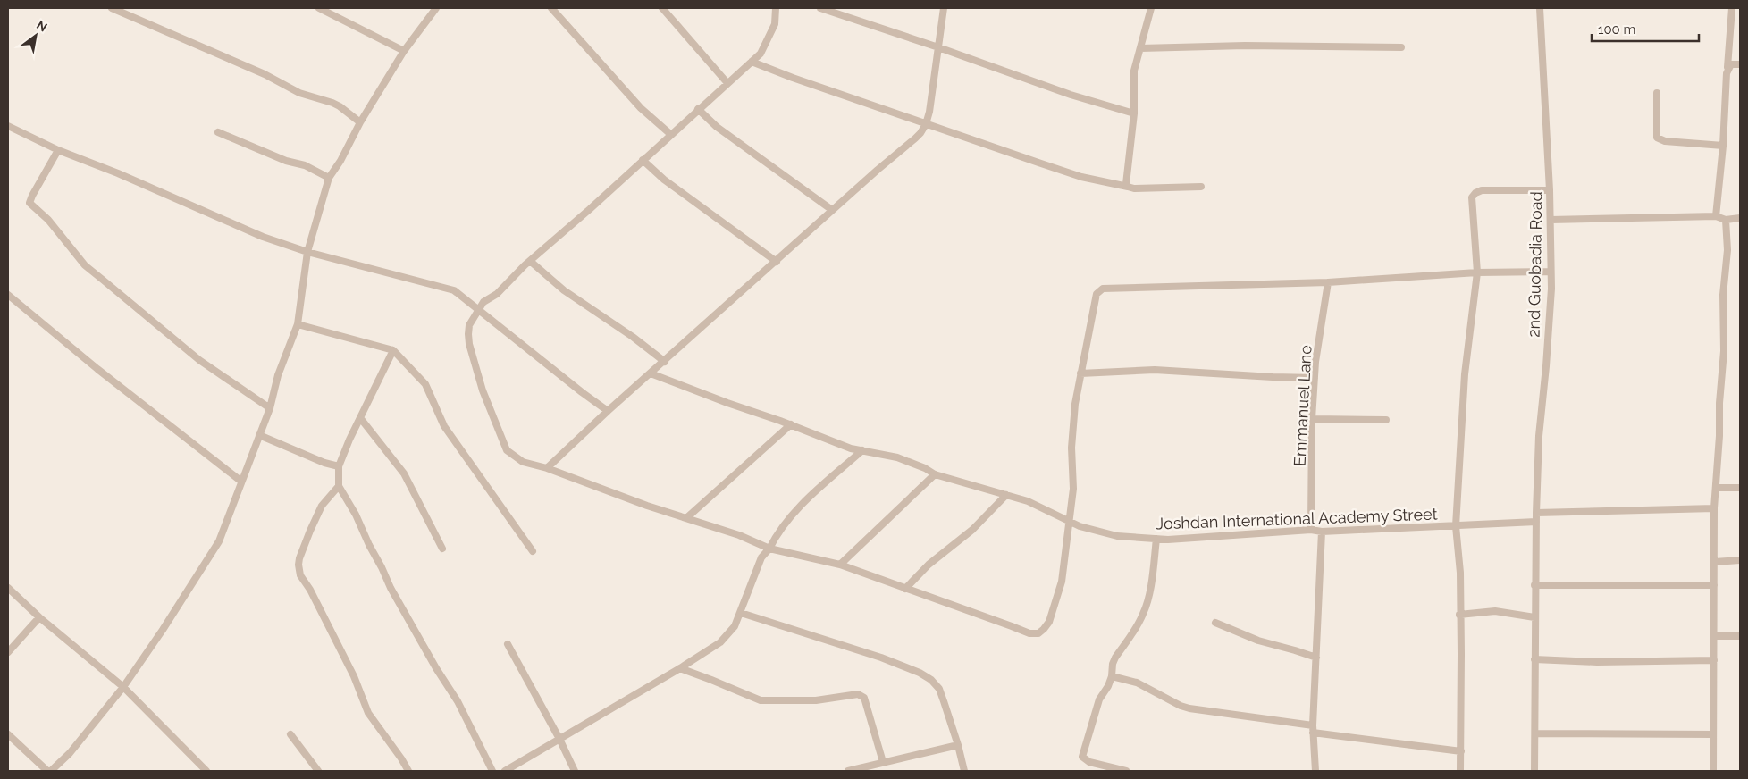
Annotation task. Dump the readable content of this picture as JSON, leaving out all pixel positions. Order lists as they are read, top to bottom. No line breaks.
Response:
{"streets":{"street":["2nd Guobadia Road","Emmanuel Lane","Joshdan International Academy Street"]},"crossings":[["2nd Guobadia Road","Joshdan International Academy Street"],["Emmanuel Lane","Joshdan International Academy Street"]],"scale_bar":"100 m","north":"top right"}
